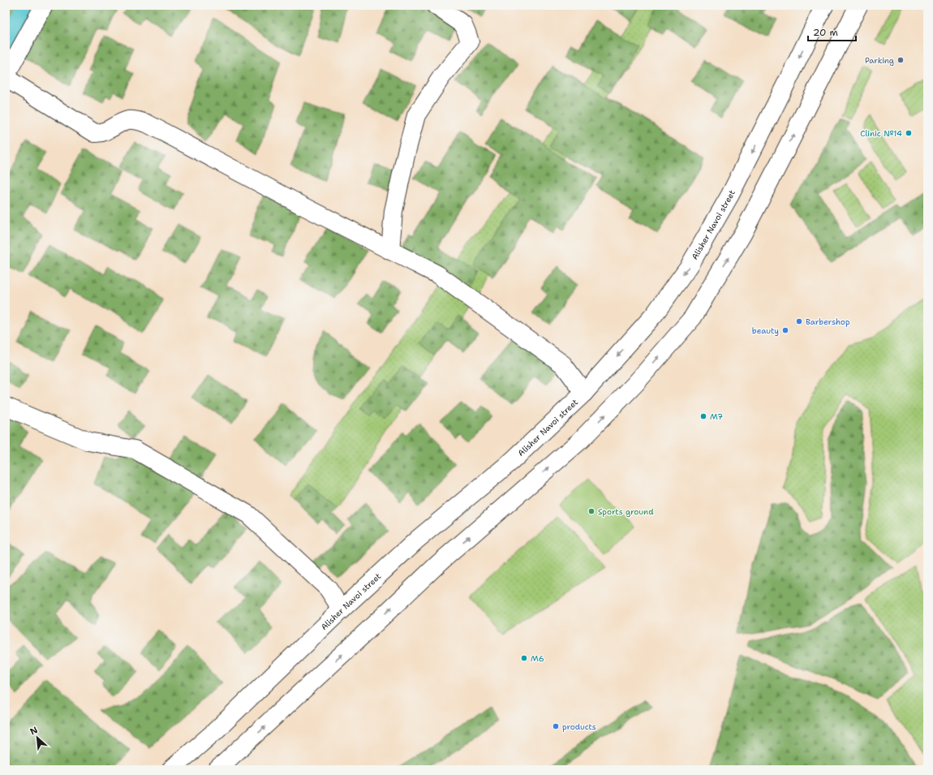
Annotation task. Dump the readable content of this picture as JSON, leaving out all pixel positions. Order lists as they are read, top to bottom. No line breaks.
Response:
{"streets":{"street":["Alisher Navoi street"]},"places":["Parking","Clinic №14","Barbershop","beauty","М7","Sports ground","М6","products"],"scale_bar":"20 m","north":"top left"}
